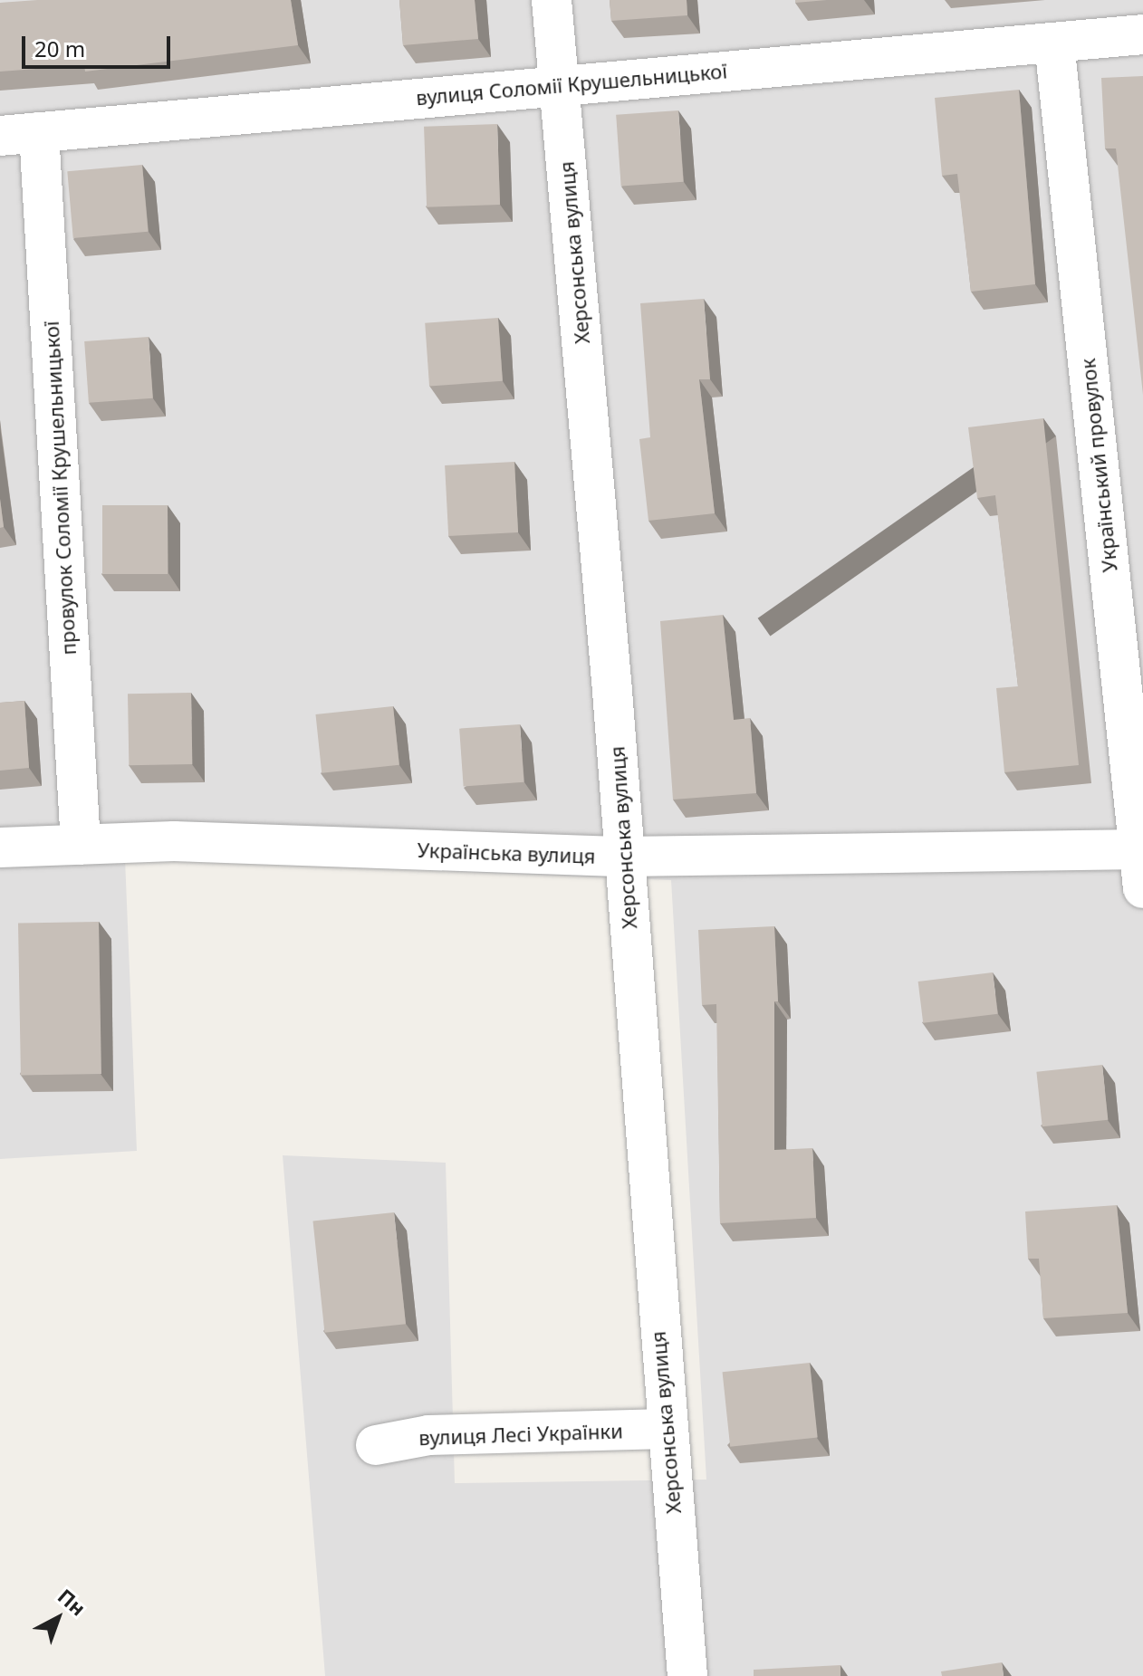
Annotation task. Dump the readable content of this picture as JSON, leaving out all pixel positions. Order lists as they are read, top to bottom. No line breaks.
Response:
{"streets":{"street":["вулиця Соломії Крушельницької","Херсонська вулиця","Український провулок","провулок Соломії Крушельницької","Українська вулиця","вулиця Лесі Українки"]},"crossings":[["вулиця Соломії Крушельницької","Херсонська вулиця"],["вулиця Соломії Крушельницької","Український провулок"],["вулиця Соломії Крушельницької","провулок Соломії Крушельницької"],["Херсонська вулиця","Українська вулиця"],["Херсонська вулиця","вулиця Лесі Українки"],["Український провулок","Українська вулиця"],["провулок Соломії Крушельницької","Українська вулиця"]],"scale_bar":"20 m","north":"top right"}
